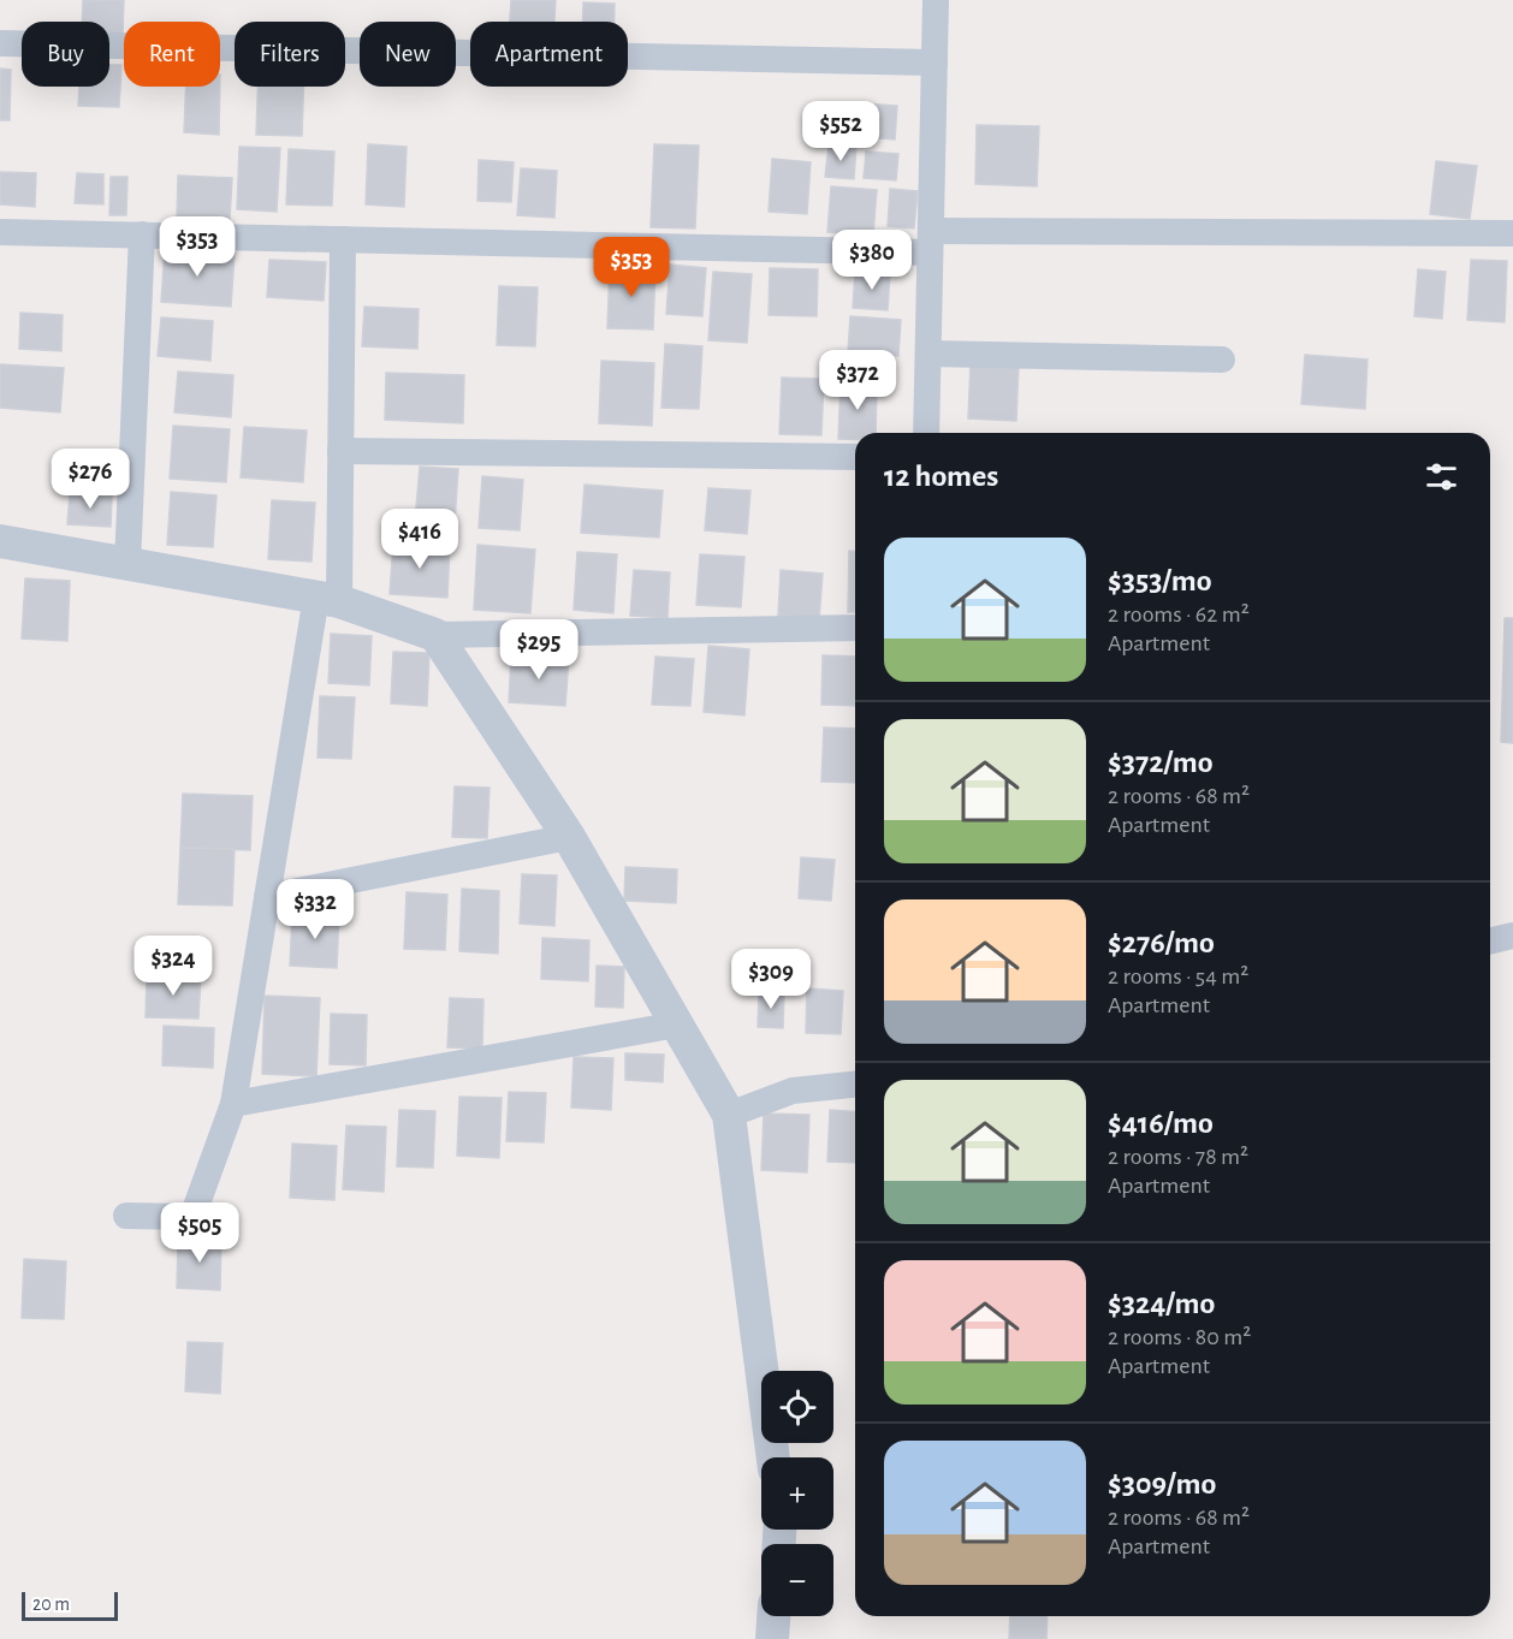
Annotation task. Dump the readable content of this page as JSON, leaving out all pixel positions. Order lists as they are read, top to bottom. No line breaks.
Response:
{"scale_bar":"20 m","page":{"chip":["Buy","Rent","Filters","New","Apartment"],"price":["$552","$353","$380","$353","$372","$276","$416","$295","$332","$324","$309","$505"],"heading":"12 homes","list":[{"name":"$353/mo","note":"2 rooms · 62 m² · Apartment"},{"name":"$372/mo","note":"2 rooms · 68 m² · Apartment"},{"name":"$276/mo","note":"2 rooms · 54 m² · Apartment"},{"name":"$416/mo","note":"2 rooms · 78 m² · Apartment"},{"name":"$324/mo","note":"2 rooms · 80 m² · Apartment"},{"name":"$309/mo","note":"2 rooms · 68 m² · Apartment"}],"map_buttons":["+","−"],"scale":"20 m"}}
